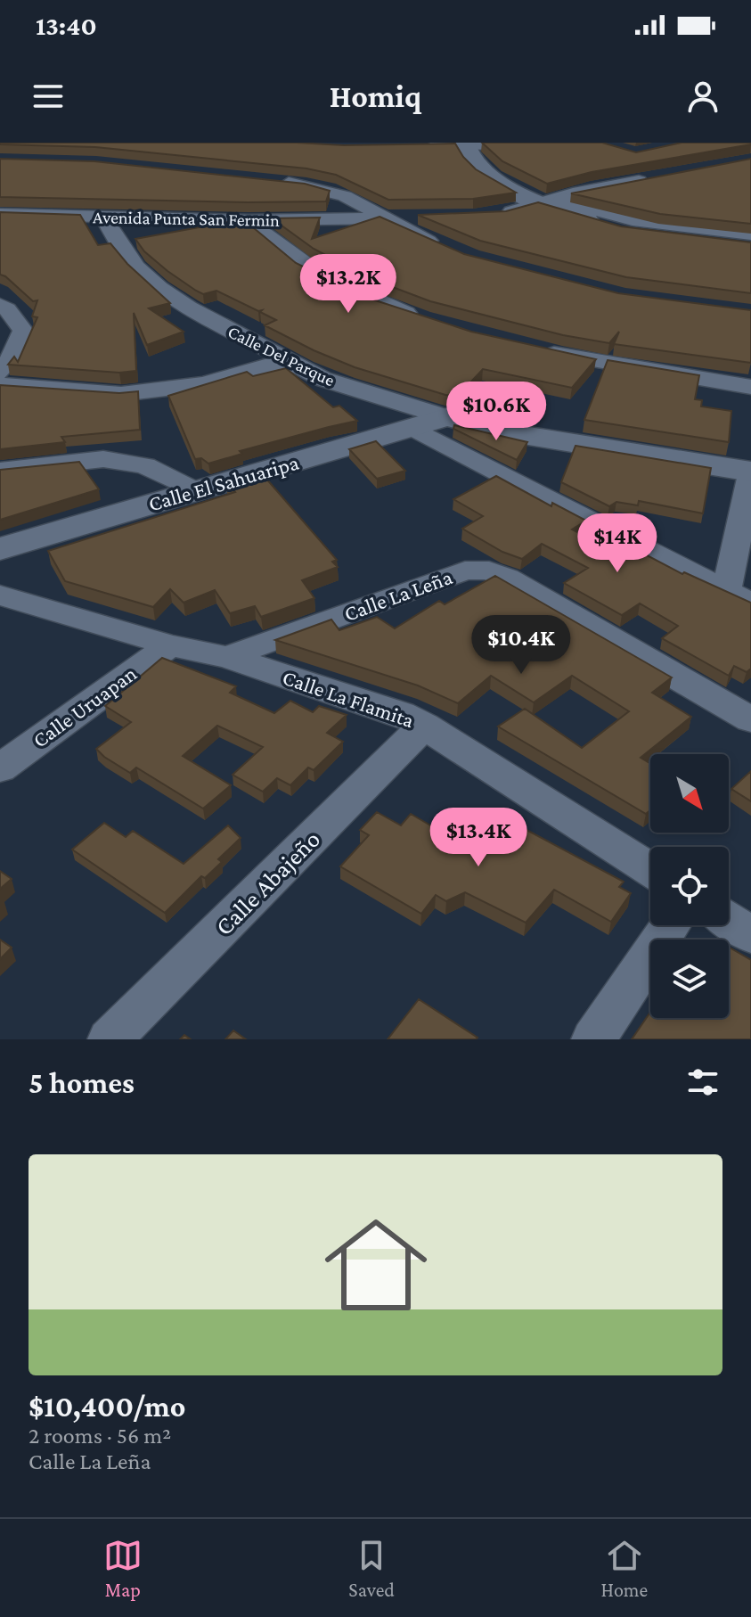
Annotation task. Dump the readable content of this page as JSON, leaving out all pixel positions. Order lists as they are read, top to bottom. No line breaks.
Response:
{"streets":{"street":["Avenida Punta San Fermin","Calle Del Parque","Calle El Sahuaripa","Calle La Leña","Calle La Flamita","Calle Uruapan","Calle Abajeño"]},"crossings":[["Avenida Punta San Fermin","Calle Del Parque"],["Calle Del Parque","Calle El Sahuaripa"],["Calle La Leña","Calle La Flamita"],["Calle La Flamita","Calle Uruapan"],["Calle La Flamita","Calle Abajeño"]],"north":"bottom right","page":{"status":"13:40","header":"Homiq","price":["$13.2K","$10.6K","$14K","$10.4K","$13.4K"],"heading":"5 homes","list":[{"name":"$10,400/mo","note":"2 rooms · 56 m² · Calle La Leña"}],"tabs":["Map","Saved","Home"]}}
